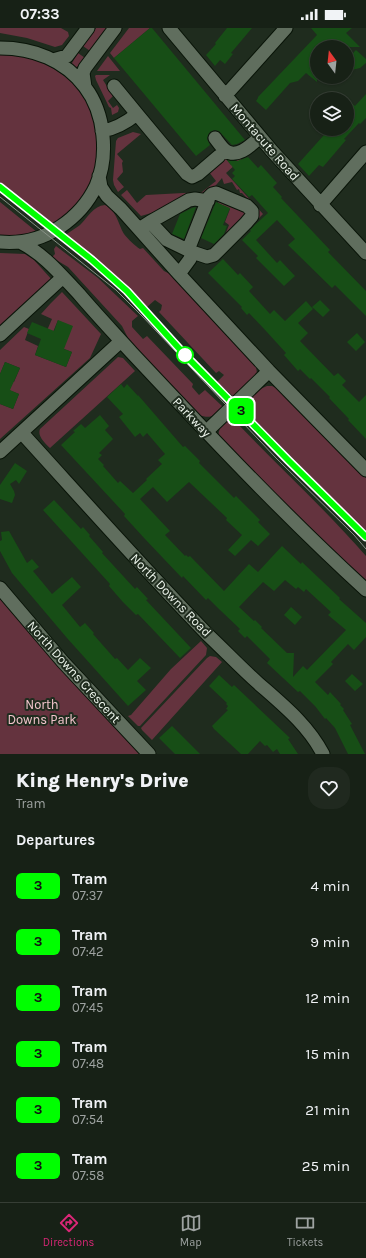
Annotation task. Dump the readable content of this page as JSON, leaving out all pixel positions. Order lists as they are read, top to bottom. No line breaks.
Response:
{"streets":{"street":["Montacute Road","Parkway","North Downs Road","North Downs Crescent"]},"parks":["North Downs Park"],"lines":["tram line 3"],"north":"top","page":{"status":"07:33","on_map":"3","heading":[["King Henry's Drive","Tram"],"Departures"],"list":[{"mark":"3","name":"Tram","note":"07:37","value":"4 min"},{"mark":"3","name":"Tram","note":"07:42","value":"9 min"},{"mark":"3","name":"Tram","note":"07:45","value":"12 min"},{"mark":"3","name":"Tram","note":"07:48","value":"15 min"},{"mark":"3","name":"Tram","note":"07:54","value":"21 min"},{"mark":"3","name":"Tram","note":"07:58","value":"25 min"}],"tabs":["Directions","Map","Tickets"]}}
